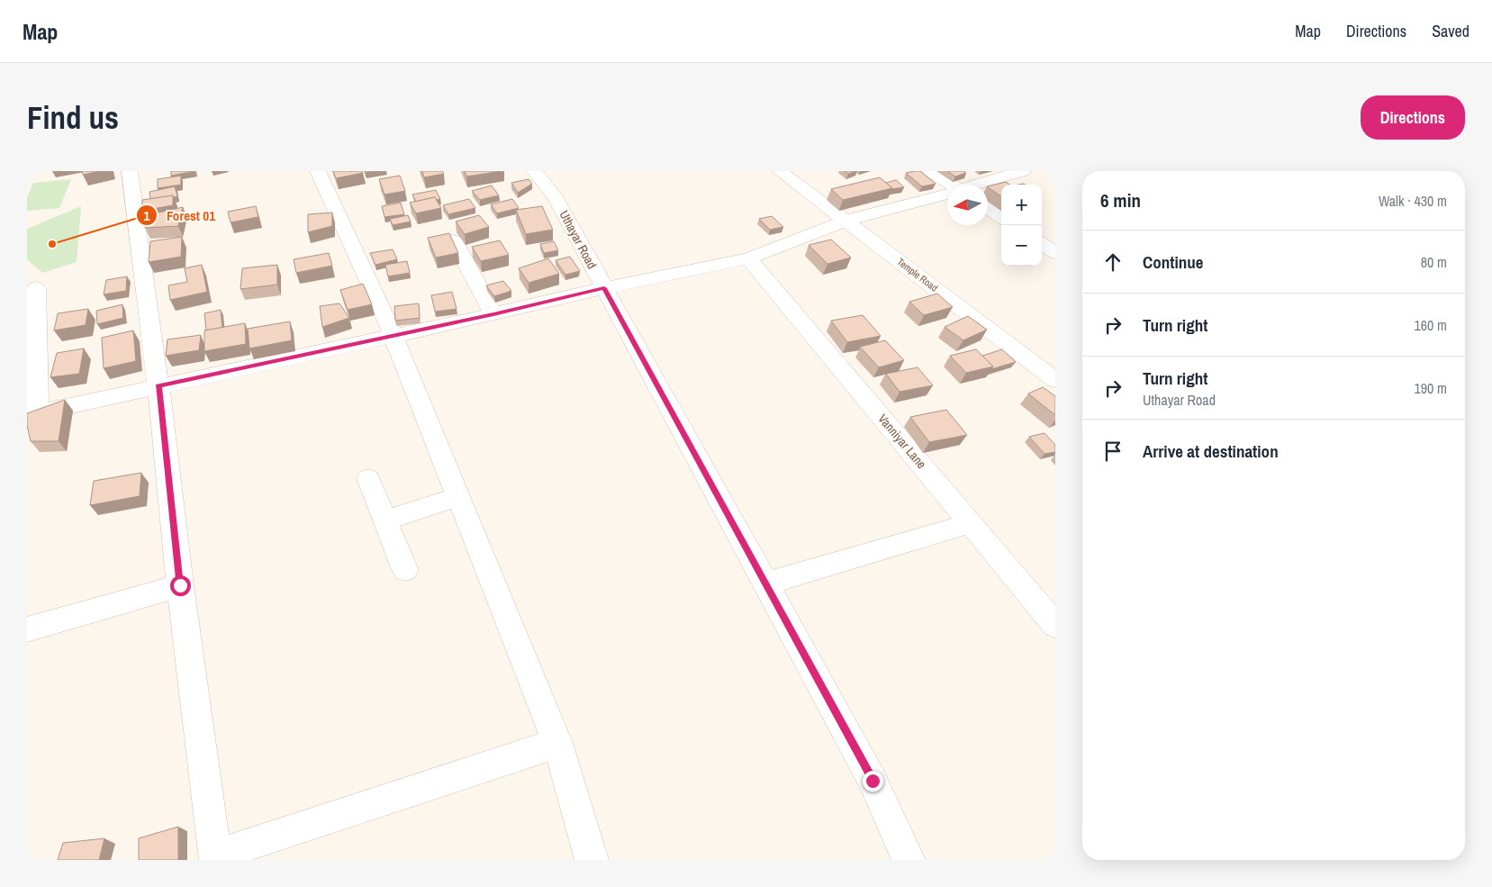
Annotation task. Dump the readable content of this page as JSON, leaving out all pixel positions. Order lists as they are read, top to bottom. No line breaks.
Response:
{"streets":{"street":["Uthayar Road","Temple Road","Vanniyar Lane"]},"places":["Forest 01"],"north":"left","page":{"header":"Map","nav":["Map","Directions","Saved"],"buttons":"Directions","title":"Find us","heading":["6 min","Walk · 430 m"],"map_buttons":["+","−"],"list":[["Continue","80 m"],["Turn right","160 m"],["Turn right","Uthayar Road","190 m"],"Arrive at destination"]}}
